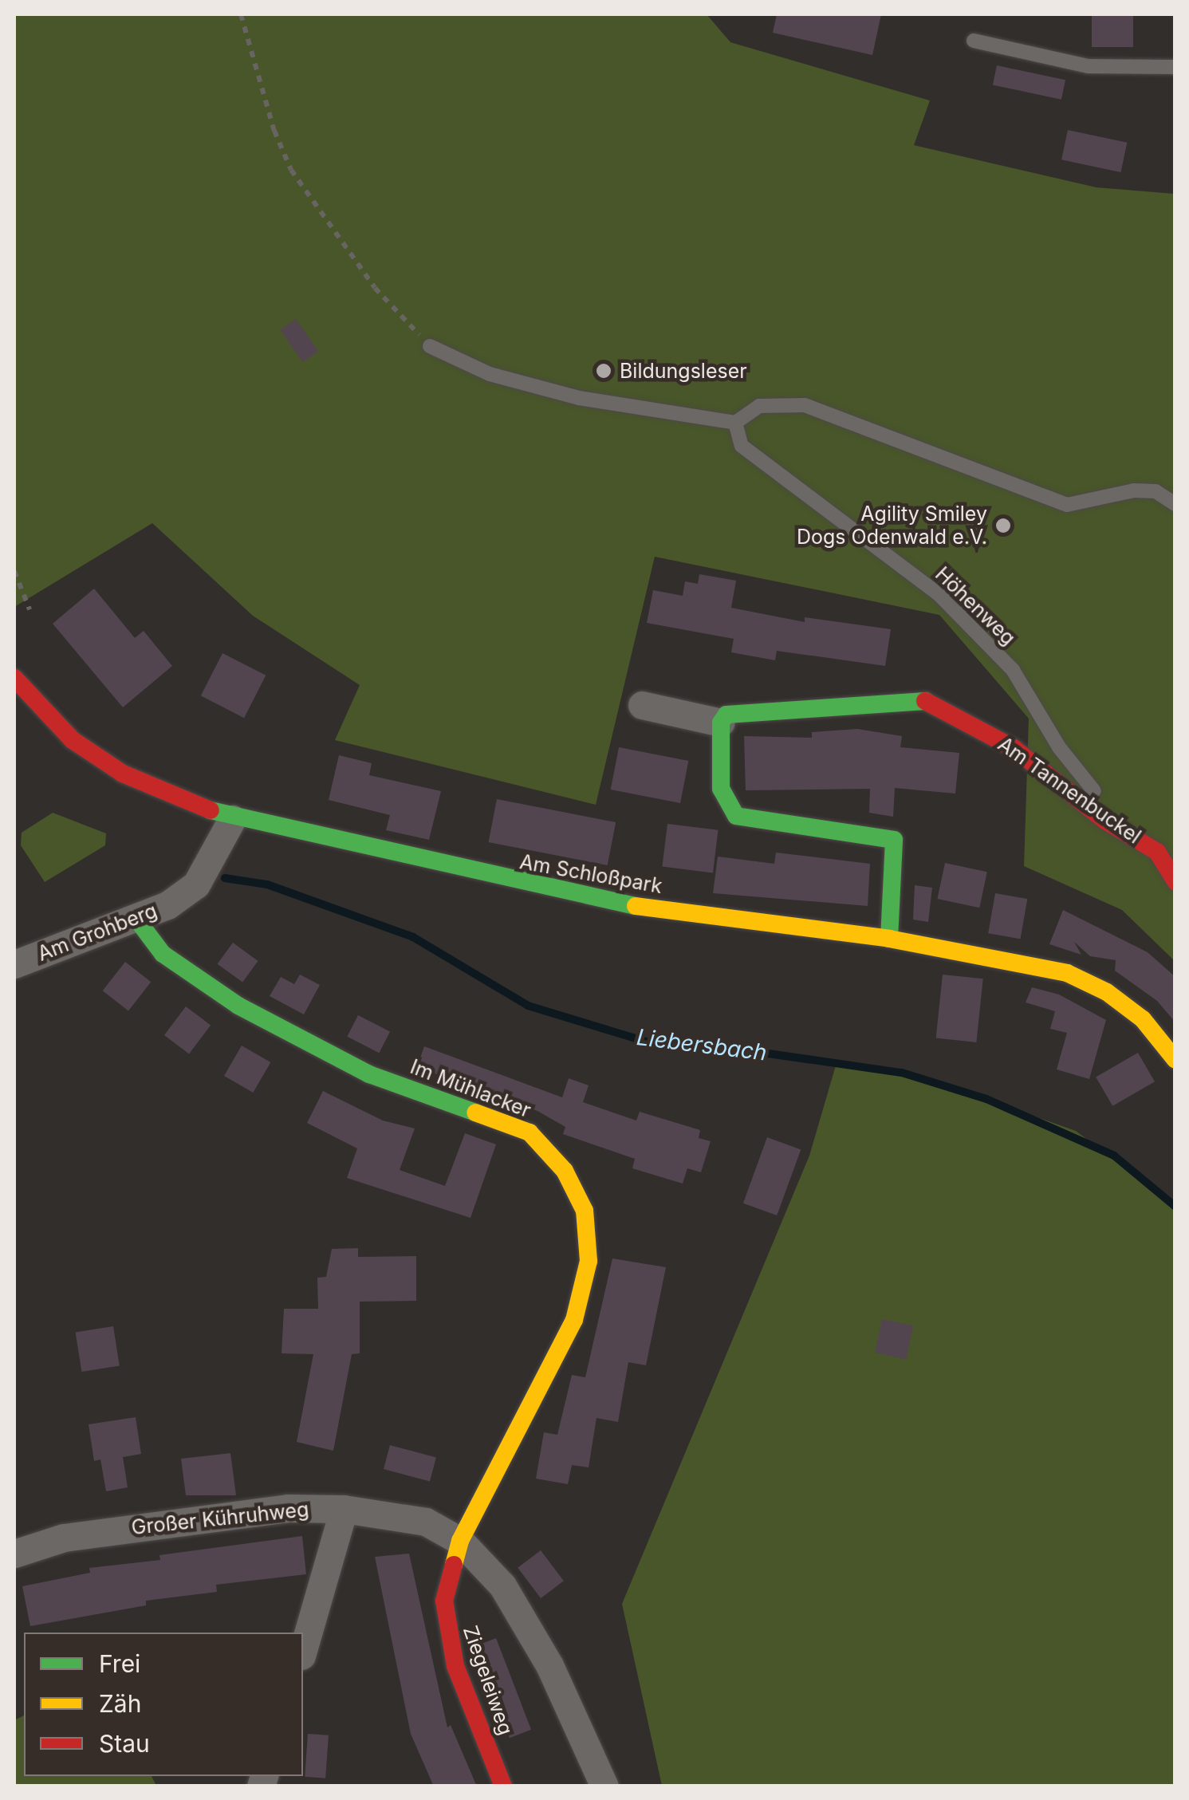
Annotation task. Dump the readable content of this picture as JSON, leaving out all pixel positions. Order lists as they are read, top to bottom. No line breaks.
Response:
{"streets":{"street":["Am Tannenbuckel","Am Schloßpark","Am Grohberg","Im Mühlacker","Großer Kühruhweg","Ziegeleiweg"],"lane":["Höhenweg"]},"crossings":[["Höhenweg","Am Tannenbuckel"],["Am Schloßpark","Am Grohberg"],["Am Grohberg","Im Mühlacker"],["Im Mühlacker","Großer Kühruhweg"],["Im Mühlacker","Ziegeleiweg"],["Großer Kühruhweg","Ziegeleiweg"]],"water":["Liebersbach"],"places":["Bildungsleser","Agility Smiley Dogs Odenwald e.V."],"legend":["Frei","Zäh","Stau"]}
